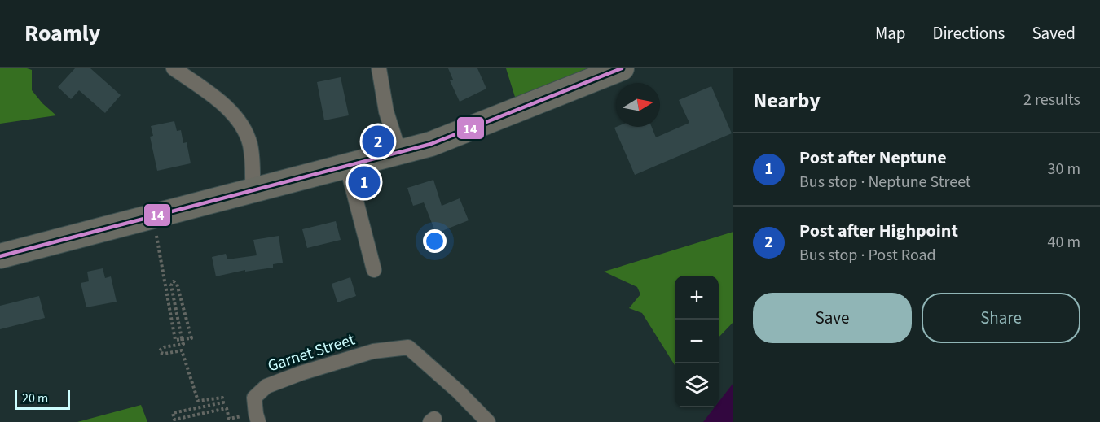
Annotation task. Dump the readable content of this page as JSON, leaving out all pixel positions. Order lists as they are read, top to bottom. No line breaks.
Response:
{"streets":{"street":["Garnet Street"]},"lines":["transit line 14"],"scale_bar":"20 m","north":"right","page":{"header":"Roamly","nav":["Map","Directions","Saved"],"heading":["Nearby","2 results"],"pins":["2","1"],"list":[{"mark":"1","name":"Post after Neptune","note":"Bus stop · Neptune Street","value":"30 m"},{"mark":"2","name":"Post after Highpoint","note":"Bus stop · Post Road","value":"40 m"}],"map_buttons":["+","−"],"buttons":["Save","Share"],"scale":"20 m"}}
